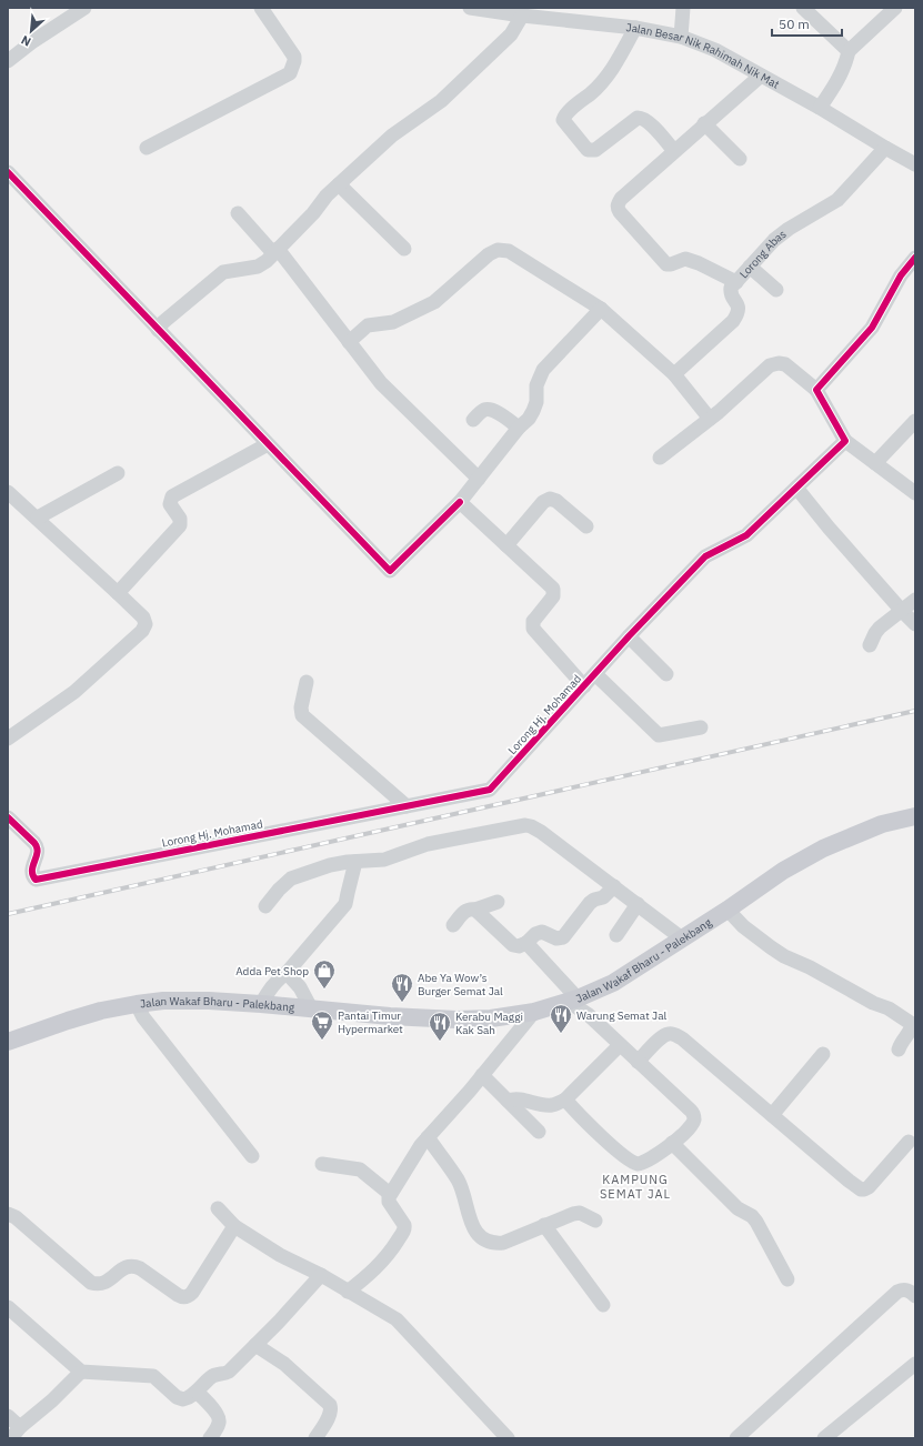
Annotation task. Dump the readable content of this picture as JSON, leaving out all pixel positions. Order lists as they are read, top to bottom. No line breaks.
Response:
{"streets":{"main road":["Jalan Wakaf Bharu - Palekbang"],"street":["Jalan Besar Nik Rahimah Nik Mat","Lorong Abas","Lorong Hj. Mohamad"]},"crossings":[["Jalan Besar Nik Rahimah Nik Mat","Lorong Abas"]],"districts":["KAMPUNG SEMAT JAL"],"places":{"shop":["Adda Pet Shop"],"restaurant":["Abe Ya Wow’s Burger Semat Jal","Warung Semat Jal","Kerabu Maggi Kak Sah"],"supermarket":["Pantai Timur Hypermarket"]},"scale_bar":"50 m","north":"bottom left"}
